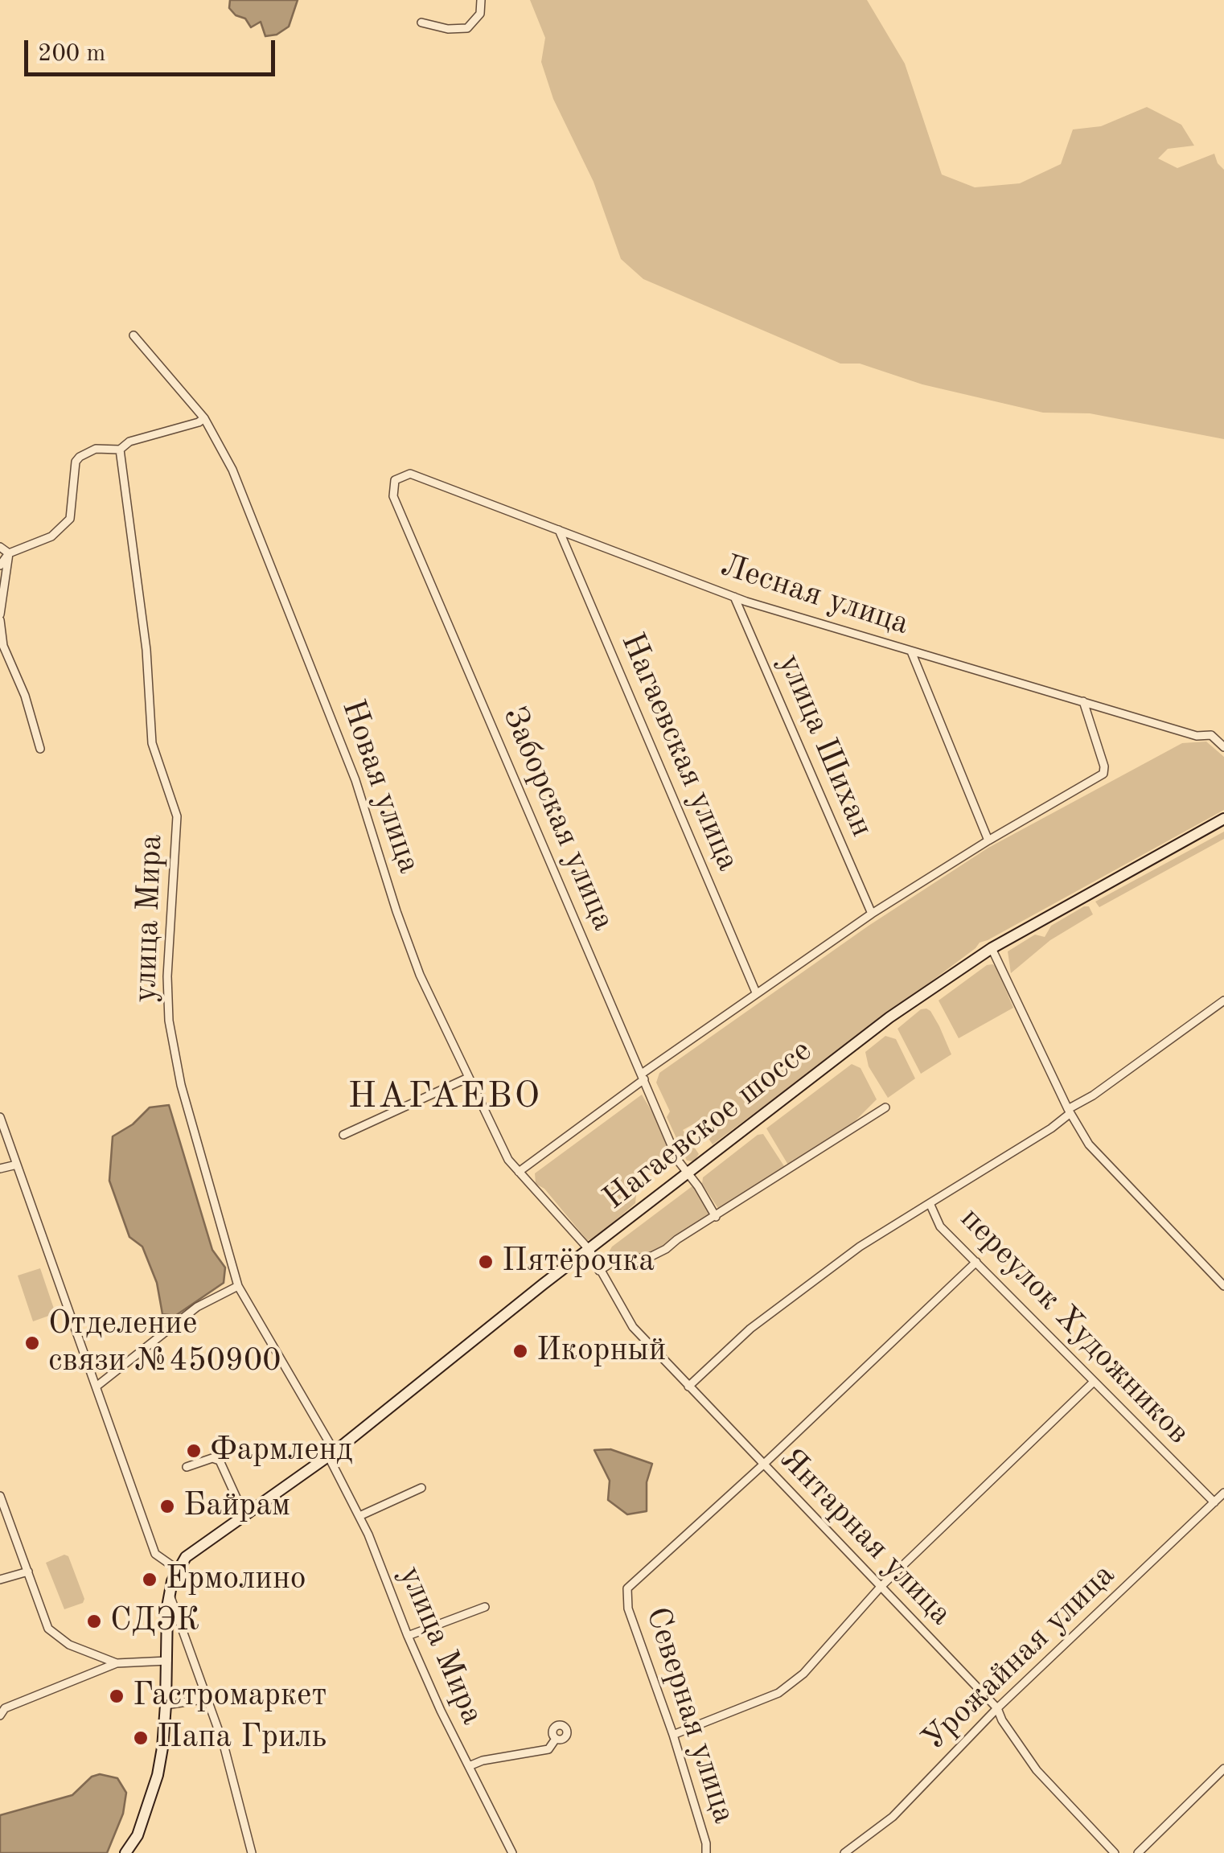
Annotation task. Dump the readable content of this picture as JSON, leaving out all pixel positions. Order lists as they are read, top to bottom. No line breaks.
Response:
{"streets":{"street":["Лесная улица","улица Шихан","Нагаевская улица","Новая улица","Заборская улица","улица Мира","Нагаевское шоссе","переулок Художников","Янтарная улица","Урожайная улица","Северная улица"]},"crossings":[["Лесная улица","улица Шихан"],["Лесная улица","Нагаевская улица"],["Лесная улица","Заборская улица"],["Новая улица","Нагаевское шоссе"],["Новая улица","Янтарная улица"],["Заборская улица","Нагаевское шоссе"],["улица Мира","Нагаевское шоссе"],["Нагаевское шоссе","Янтарная улица"],["переулок Художников","Урожайная улица"],["переулок Художников","Северная улица"],["Янтарная улица","Урожайная улица"],["Янтарная улица","Северная улица"]],"districts":["НАГАЕВО"],"places":["Пятёрочка","Отделение связи №450900","Икорный","Фармленд","Байрам","Ермолино","СДЭК","Гастромаркет","Папа Гриль"],"scale_bar":"200 m"}
